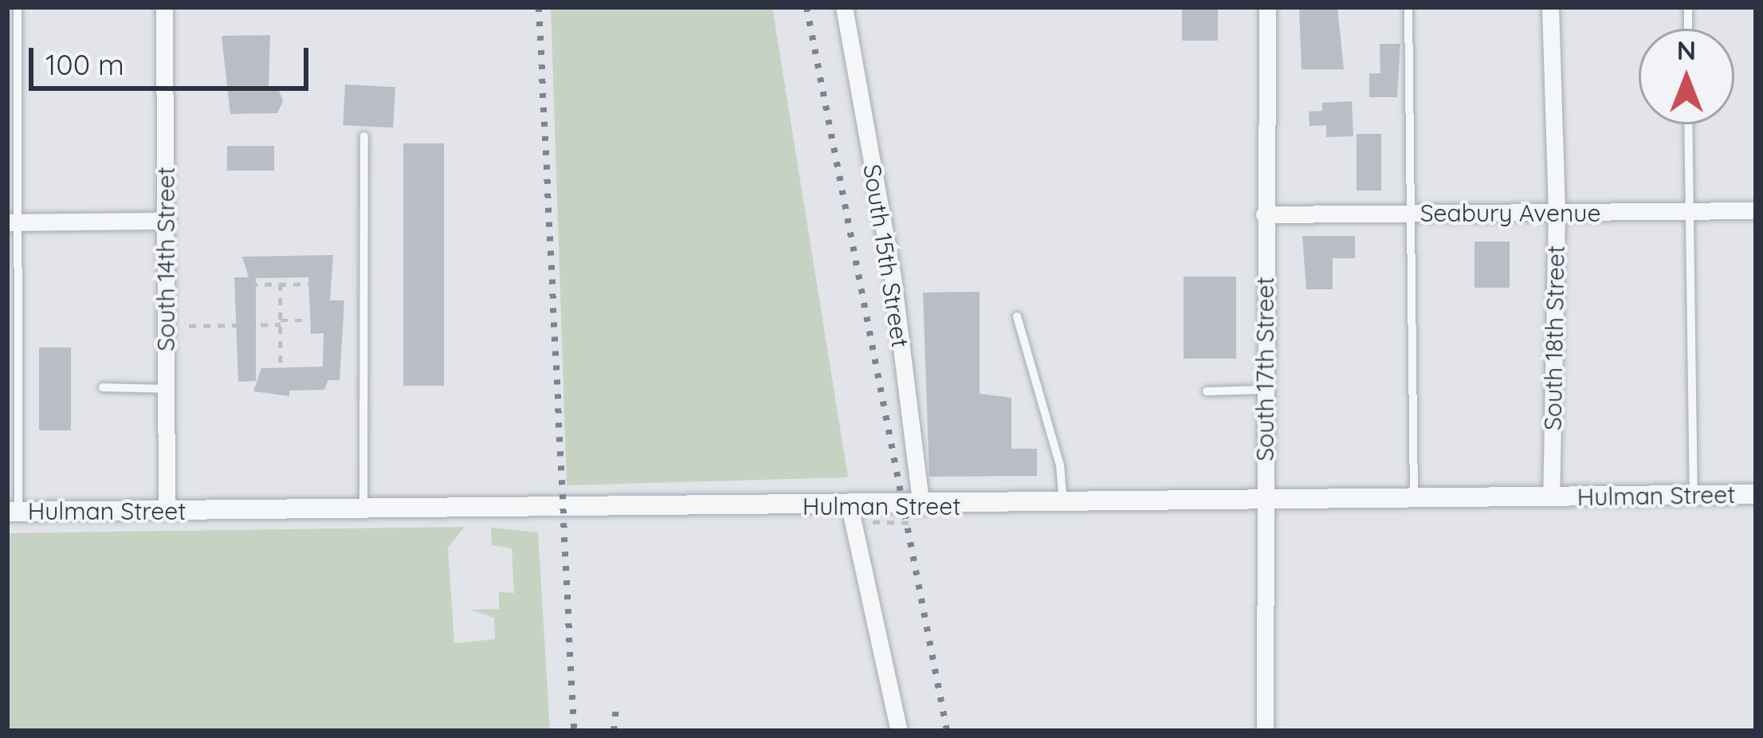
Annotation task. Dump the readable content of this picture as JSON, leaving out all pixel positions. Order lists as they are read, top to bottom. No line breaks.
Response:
{"streets":{"street":["Seabury Avenue","South 15th Street","South 14th Street","South 18th Street","South 17th Street","Hulman Street"]},"crossings":[["Seabury Avenue","South 18th Street"],["Seabury Avenue","South 17th Street"],["South 15th Street","Hulman Street"],["South 14th Street","Hulman Street"],["South 18th Street","Hulman Street"],["South 17th Street","Hulman Street"]],"scale_bar":"100 m","north":"top"}
